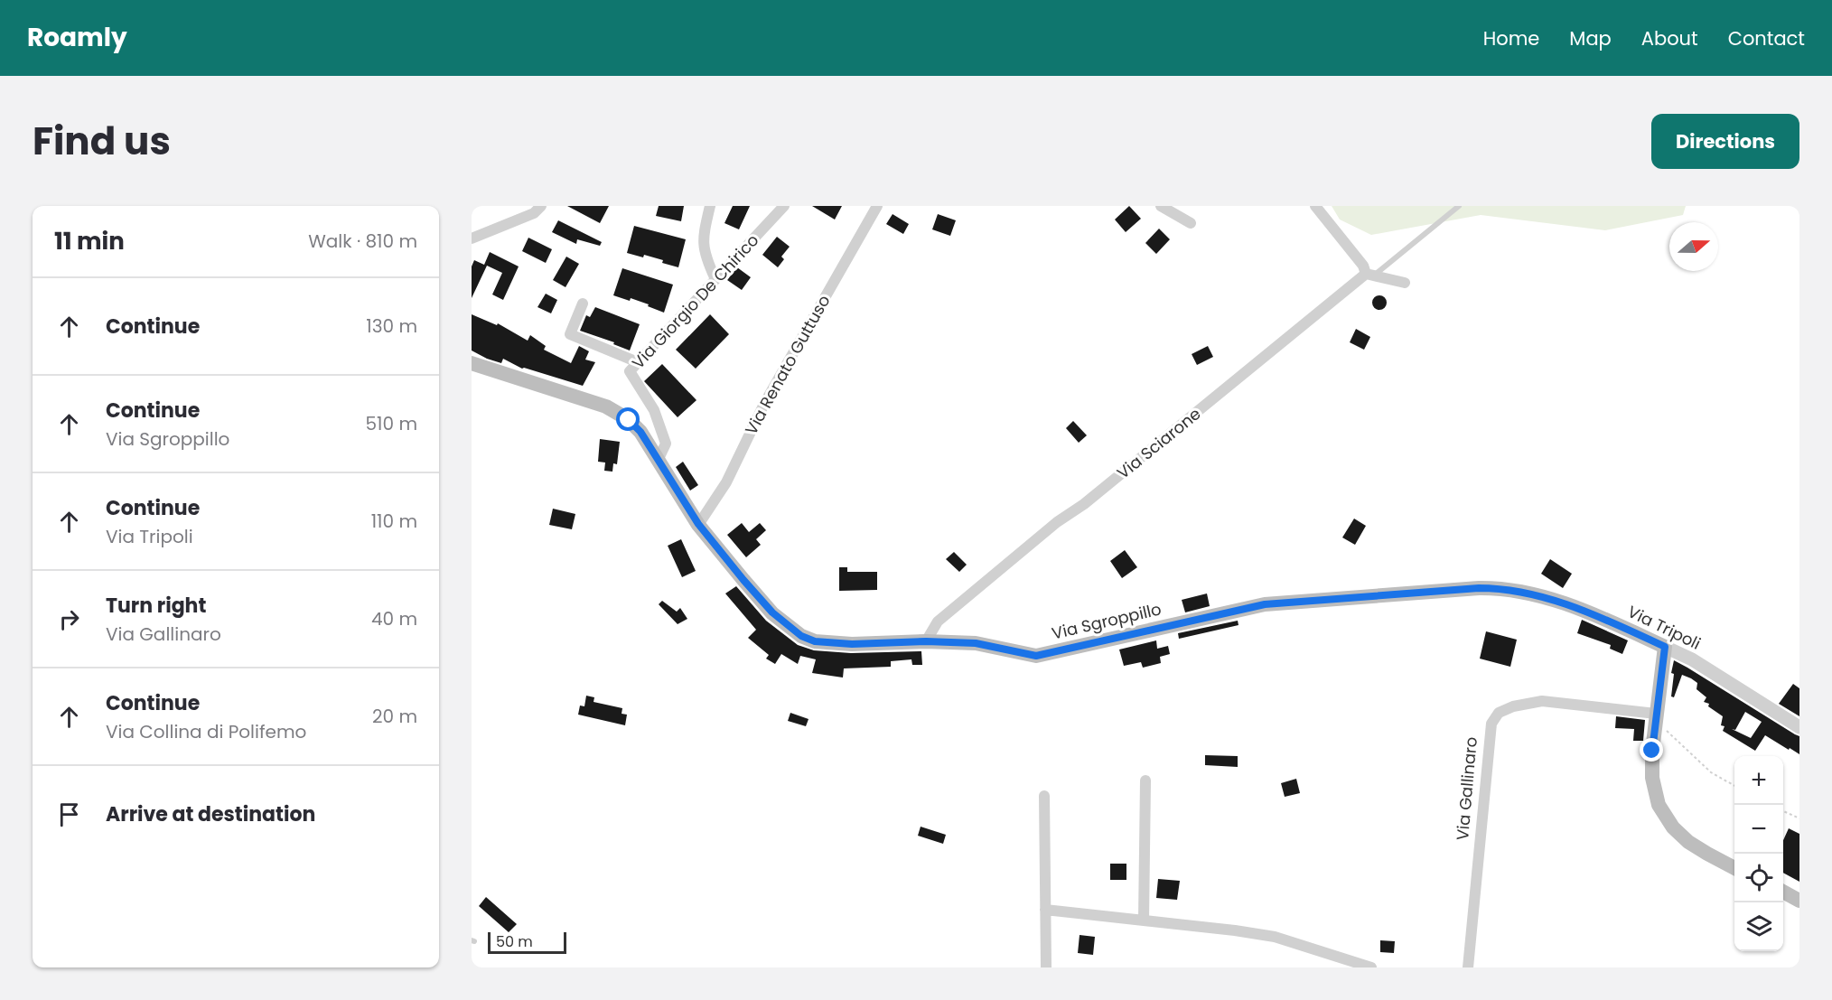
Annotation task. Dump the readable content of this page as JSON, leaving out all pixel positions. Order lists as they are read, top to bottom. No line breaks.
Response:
{"streets":{"main road":["Via Sgroppillo","Via Tripoli"],"street":["Via Giorgio De Chirico","Via Renato Guttuso","Via Sciarone","Via Gallinaro"]},"crossings":[["Via Giorgio De Chirico","Via Sgroppillo"],["Via Renato Guttuso","Via Sgroppillo"],["Via Sciarone","Via Sgroppillo"],["Via Sgroppillo","Via Tripoli"]],"scale_bar":"50 m","north":"right","page":{"header":"Roamly","nav":["Home","Map","About","Contact"],"title":"Find us","buttons":"Directions","heading":["11 min","Walk · 810 m"],"list":[["Continue","130 m"],["Continue","Via Sgroppillo","510 m"],["Continue","Via Tripoli","110 m"],["Turn right","Via Gallinaro","40 m"],["Continue","Via Collina di Polifemo","20 m"],"Arrive at destination"],"map_buttons":["+","−"],"scale":"50 m"}}
